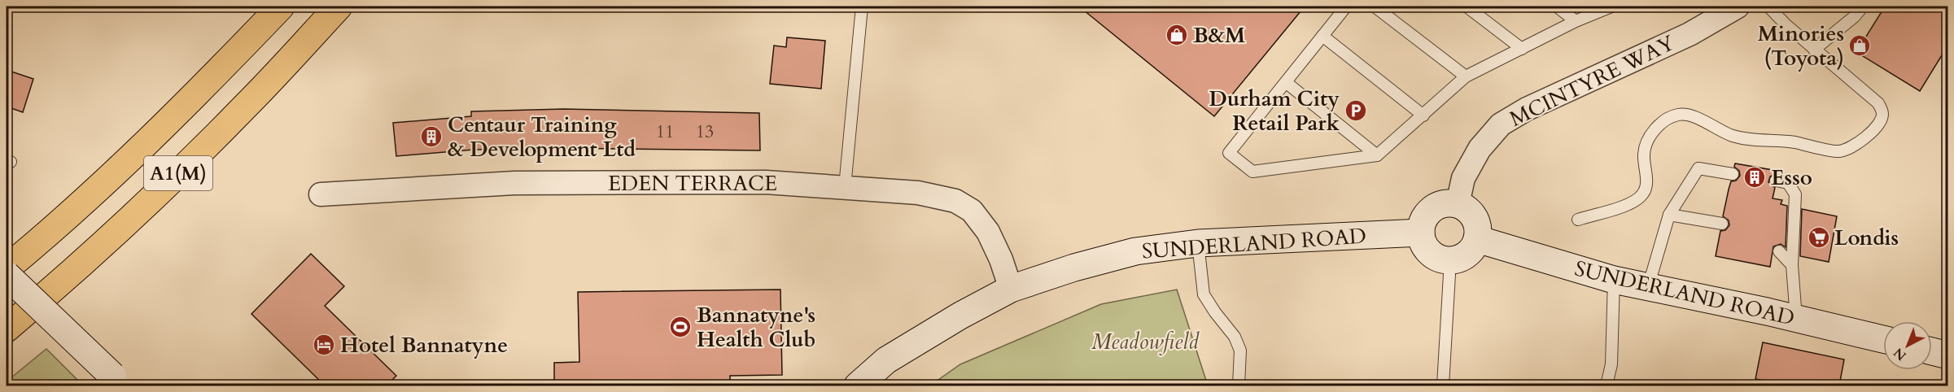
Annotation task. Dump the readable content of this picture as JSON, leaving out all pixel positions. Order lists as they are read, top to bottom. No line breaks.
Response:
{"streets":{"highway":["A1(M)"],"street":["MCINTYRE WAY","EDEN TERRACE","SUNDERLAND ROAD"]},"crossings":[["MCINTYRE WAY","SUNDERLAND ROAD"],["EDEN TERRACE","SUNDERLAND ROAD"]],"parks":["Meadowfield"],"places":{"shop":["B&M","Minories (Toyota)"],"parking":["Durham City Retail Park"],"building":["Centaur Training & Development Ltd","Esso"],"supermarket":["Londis"],"sports":["Bannatyne's Health Club"],"hotel":["Hotel Bannatyne"]},"house_numbers":["11","13"],"north":"bottom left"}
